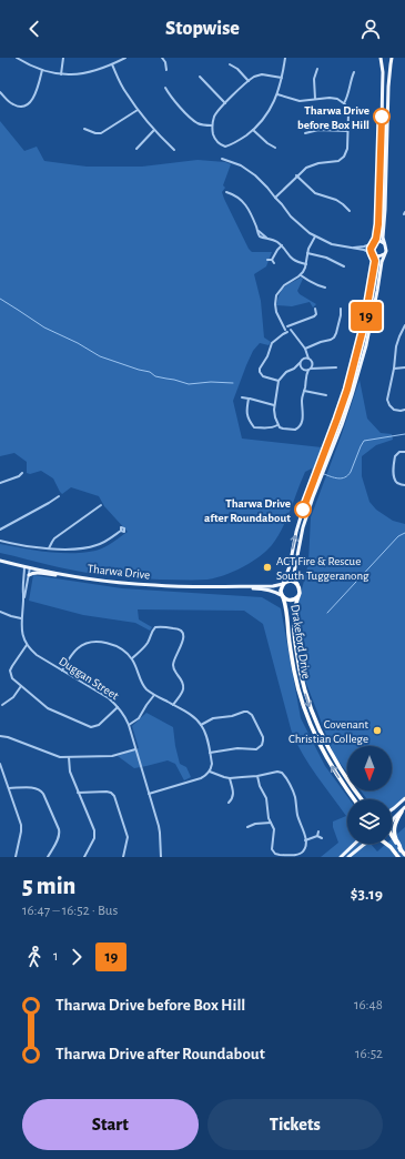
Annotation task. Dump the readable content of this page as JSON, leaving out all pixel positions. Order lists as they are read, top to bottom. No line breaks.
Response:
{"streets":{"highway":["Drakeford Drive"],"main road":["Tharwa Drive"],"street":["Duggan Street"]},"crossings":[["Tharwa Drive","Drakeford Drive"]],"places":["Tharwa Drive before Box Hill","Tharwa Drive after Roundabout","ACT Fire & Rescue South Tuggeranong","Covenant Christian College"],"lines":["bus line 19"],"north":"bottom","page":{"header":"Stopwise","on_map":"19","heading":["5 min","16:47 – 16:52 · Bus","$3.19"],"legs":["1","19"],"list":[{"name":"Tharwa Drive before Box Hill","value":"16:48"},{"name":"Tharwa Drive after Roundabout","value":"16:52"}],"buttons":["Start","Tickets"]}}
